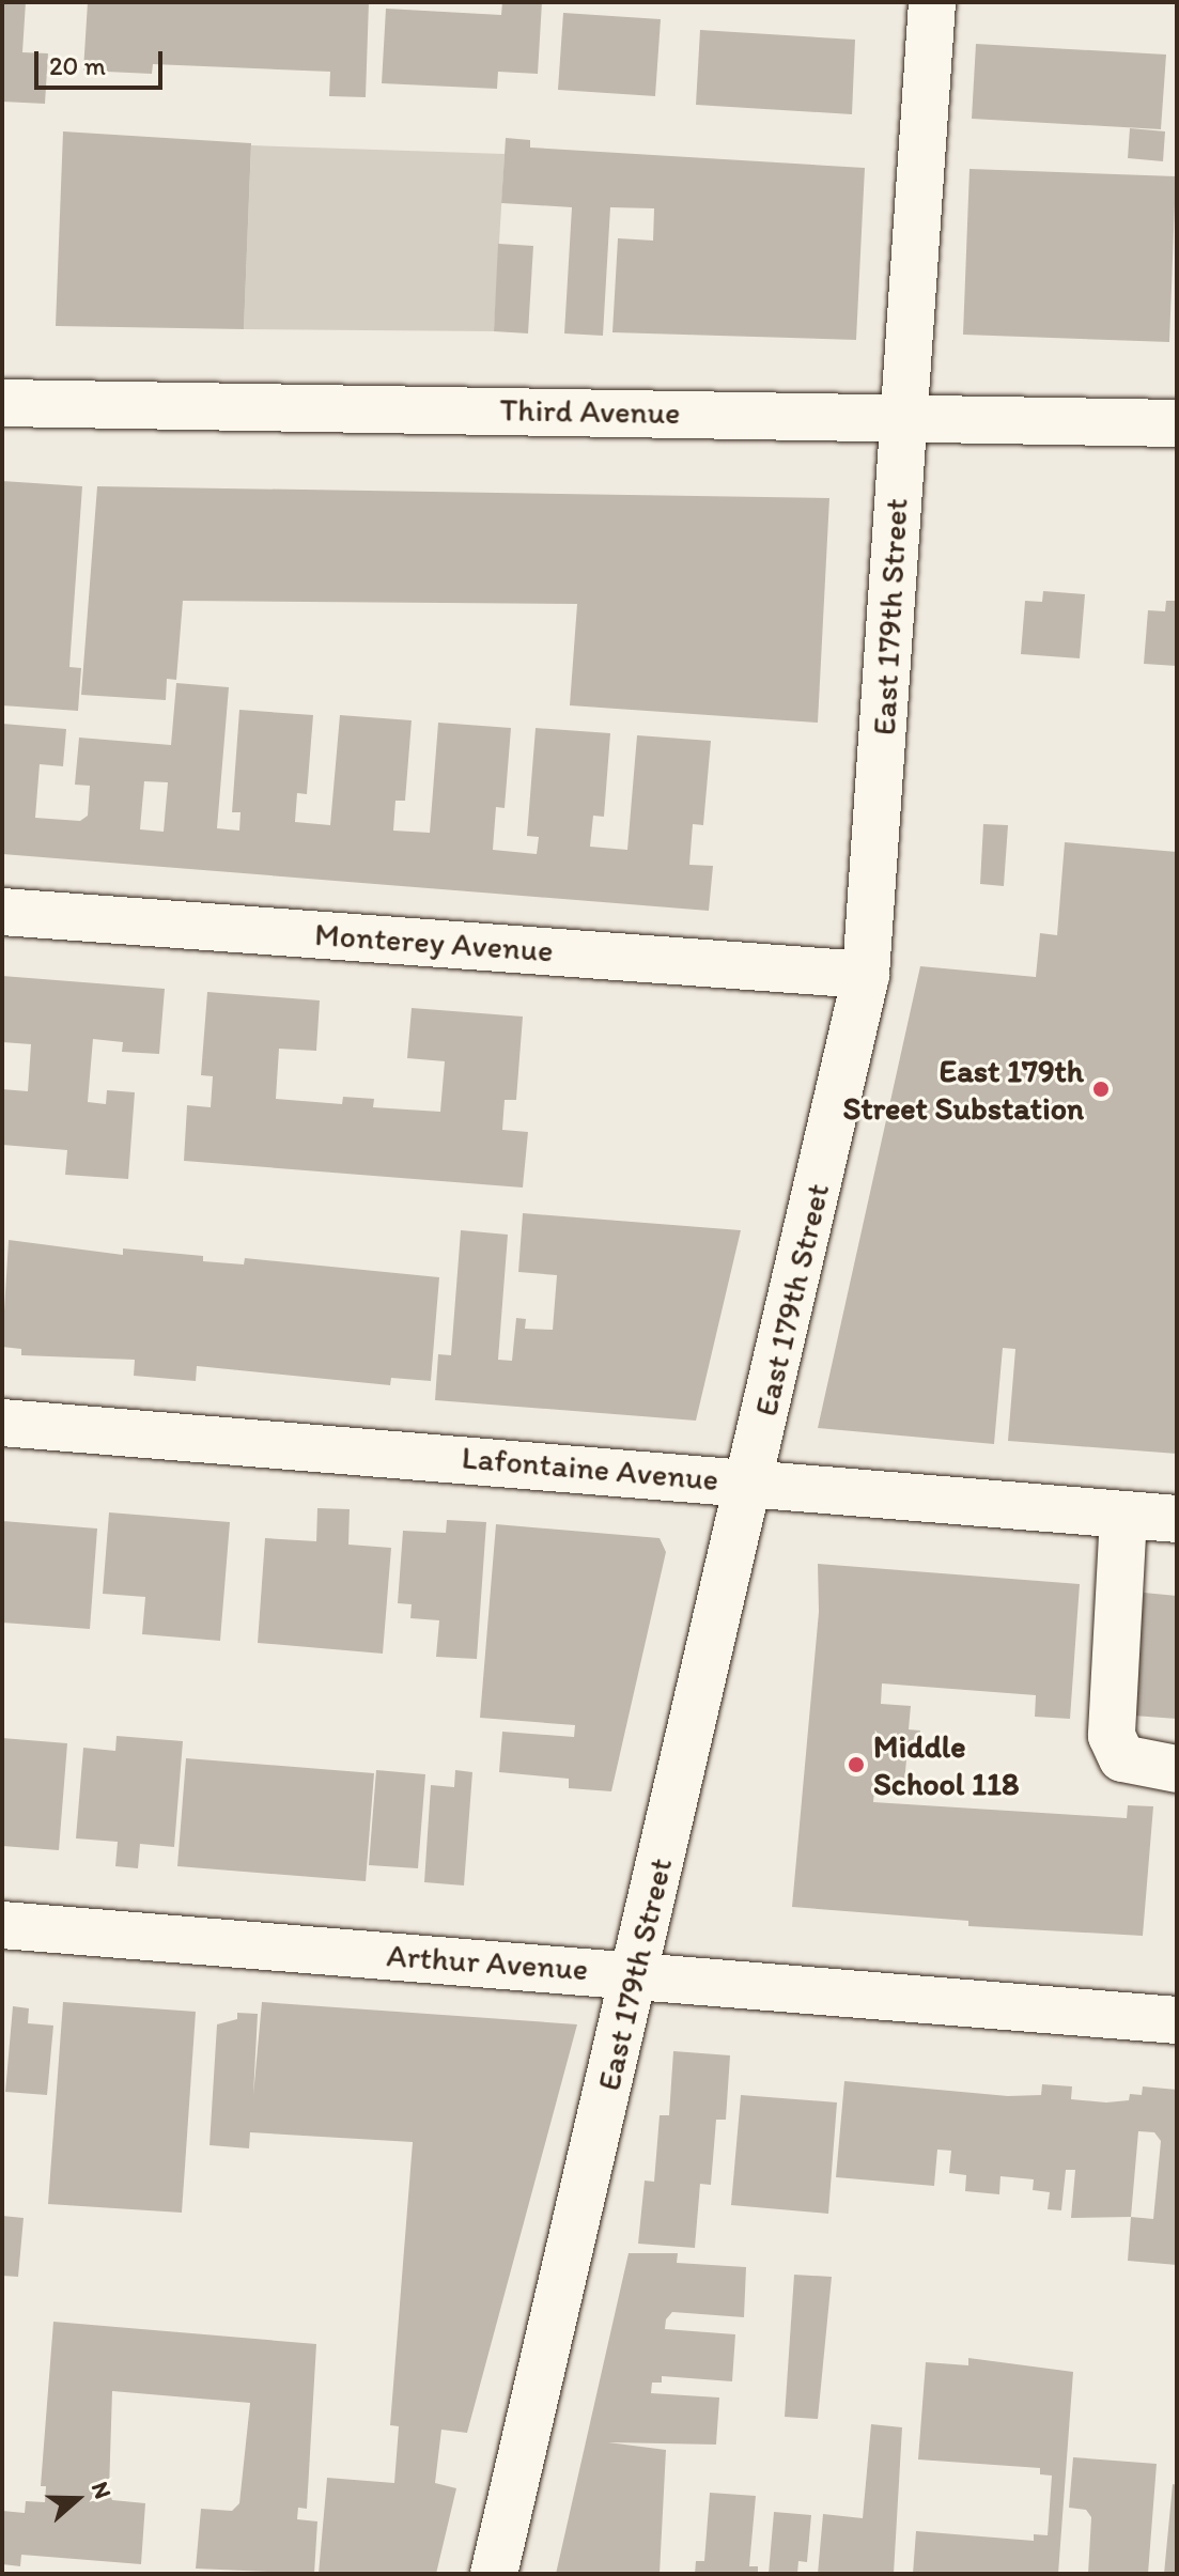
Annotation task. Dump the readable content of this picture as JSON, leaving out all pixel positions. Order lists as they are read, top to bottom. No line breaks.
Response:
{"streets":{"street":["Third Avenue","East 179th Street","Monterey Avenue","Lafontaine Avenue","Arthur Avenue"]},"crossings":[["Third Avenue","East 179th Street"],["East 179th Street","Monterey Avenue"],["East 179th Street","Lafontaine Avenue"],["East 179th Street","Arthur Avenue"]],"places":["East 179th Street Substation","Middle School 118"],"scale_bar":"20 m","north":"right"}
